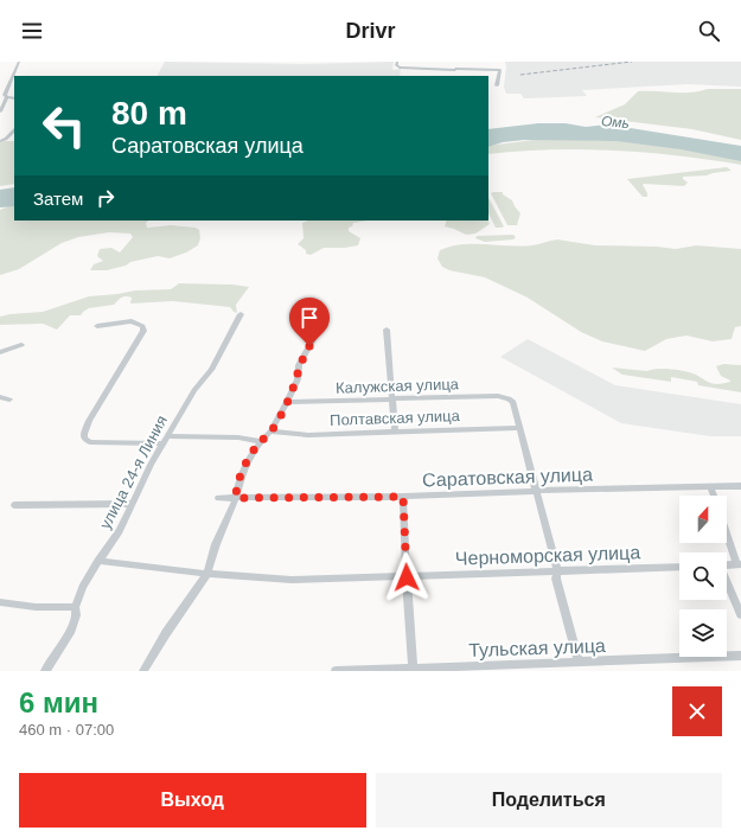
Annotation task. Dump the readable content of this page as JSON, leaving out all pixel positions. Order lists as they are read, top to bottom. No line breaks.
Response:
{"streets":{"street":["Калужская улица","Полтавская улица","улица 24-я Линия","Саратовская улица","Черноморская улица","Тульская улица"]},"crossings":[["Калужская улица","Полтавская улица"],["улица 24-я Линия","Черноморская улица"]],"water":["Омь"],"north":"top","page":{"header":"Drivr","turn":["80 m","Саратовская улица"],"then":"Затем","heading":["6 мин","460 m · 07:00"],"buttons":["Выход","Поделиться"]}}
